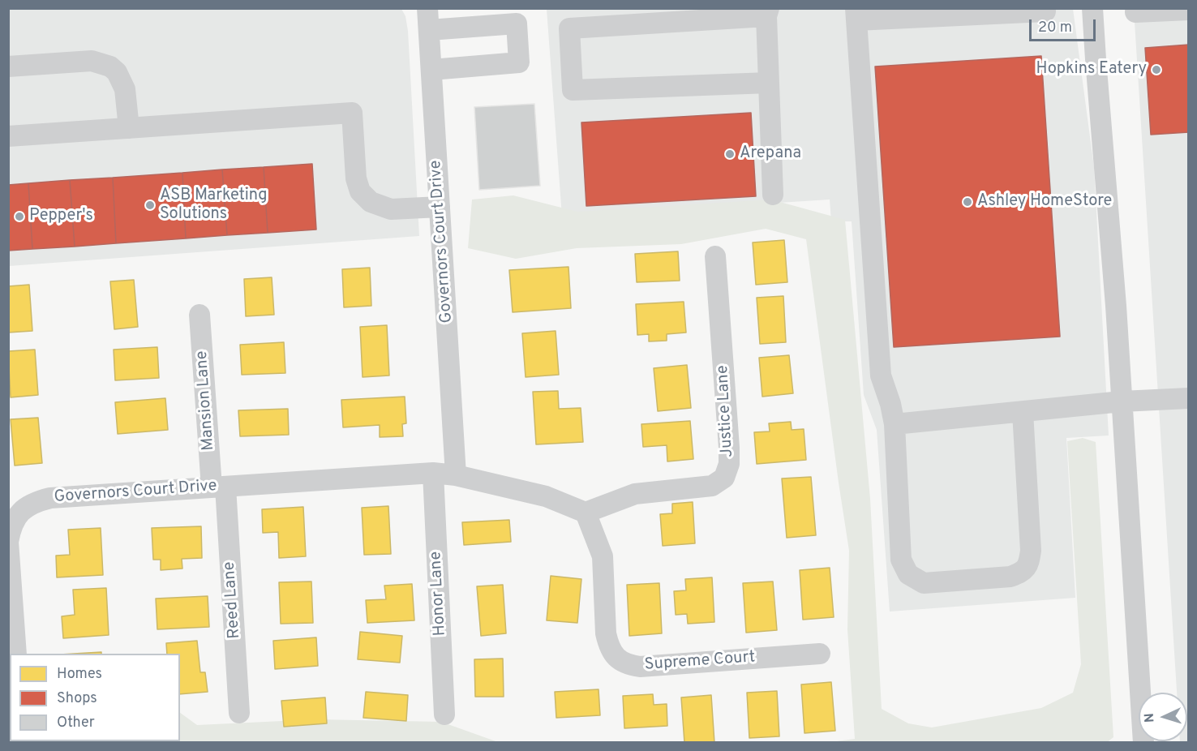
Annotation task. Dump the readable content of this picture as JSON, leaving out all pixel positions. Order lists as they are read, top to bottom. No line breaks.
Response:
{"streets":{"street":["Governors Court Drive","Mansion Lane","Justice Lane","Honor Lane","Reed Lane","Supreme Court"]},"crossings":[["Governors Court Drive","Mansion Lane"],["Governors Court Drive","Justice Lane"],["Governors Court Drive","Honor Lane"],["Governors Court Drive","Reed Lane"],["Governors Court Drive","Supreme Court"],["Mansion Lane","Reed Lane"],["Justice Lane","Supreme Court"]],"places":["Hopkins Eatery","Arepana","Ashley HomeStore","ASB Marketing Solutions","Pepper's"],"legend":["Homes","Shops","Other"],"scale_bar":"20 m","north":"left"}
